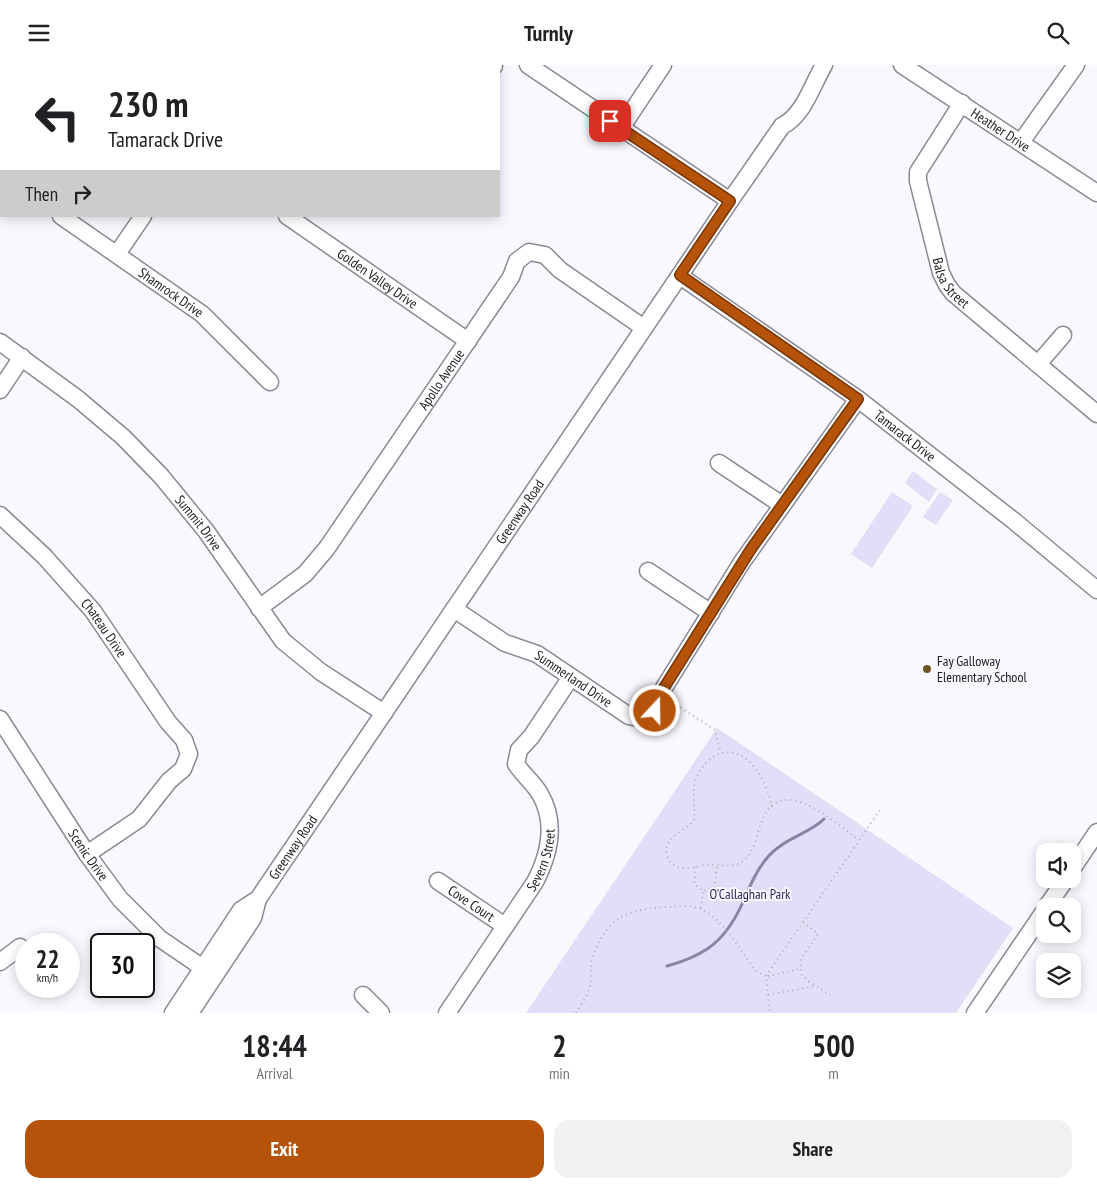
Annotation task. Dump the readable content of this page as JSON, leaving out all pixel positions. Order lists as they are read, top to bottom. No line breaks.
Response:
{"streets":{"street":["Heather Drive","Golden Valley Drive","Balsa Street","Shamrock Drive","Apollo Avenue","Tamarack Drive","Greenway Road","Summit Drive","Chateau Drive","Summerland Drive","Scenic Drive","Severn Street","Cove Court"]},"crossings":[["Heather Drive","Balsa Street"],["Golden Valley Drive","Apollo Avenue"],["Apollo Avenue","Greenway Road"],["Apollo Avenue","Summit Drive"],["Tamarack Drive","Greenway Road"],["Tamarack Drive","Summerland Drive"],["Greenway Road","Summit Drive"],["Greenway Road","Summerland Drive"],["Greenway Road","Scenic Drive"],["Chateau Drive","Scenic Drive"],["Summerland Drive","Severn Street"],["Severn Street","Cove Court"]],"parks":["O'Callaghan Park"],"places":["Fay Galloway Elementary School"],"page":{"header":"Turnly","turn":["230 m","Tamarack Drive"],"then":"Then","speed":"22 km/h","limit":"30","eta":["18:44","Arrival","2","min","500","m"],"buttons":["Exit","Share"]}}
